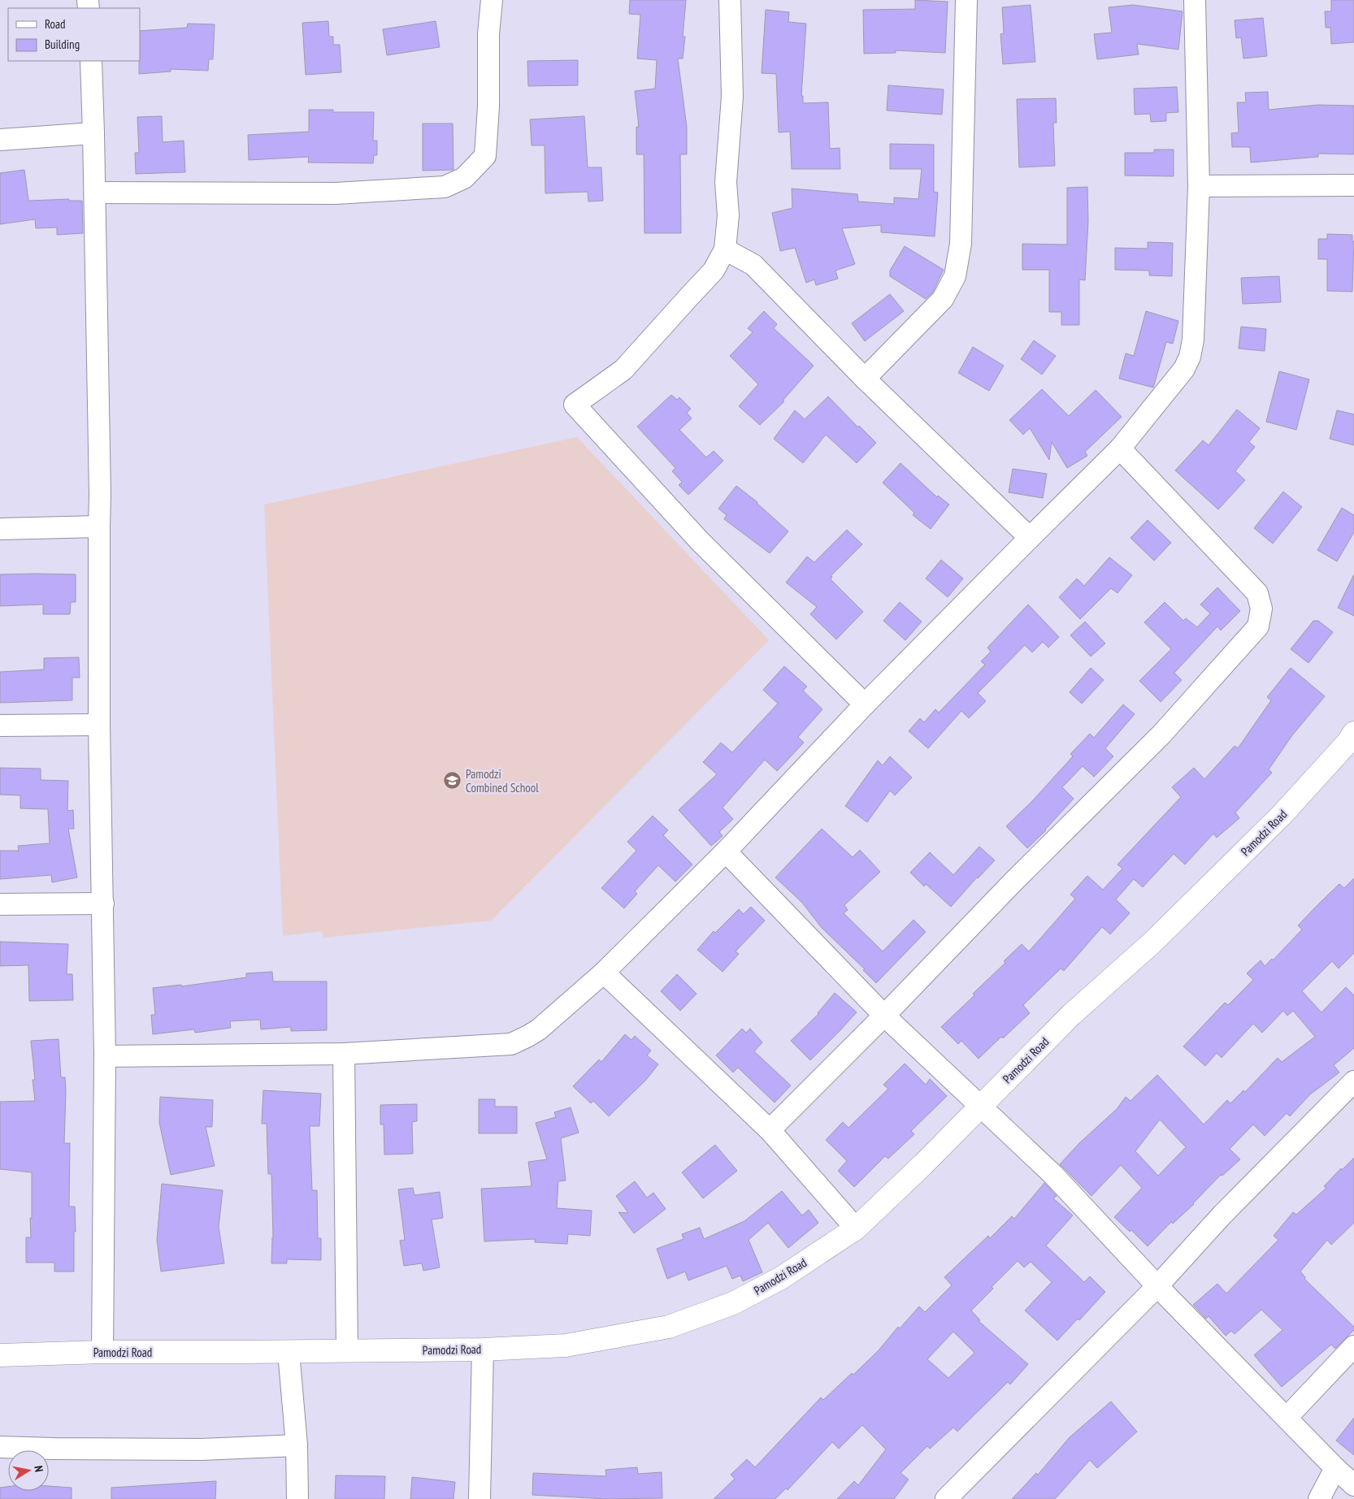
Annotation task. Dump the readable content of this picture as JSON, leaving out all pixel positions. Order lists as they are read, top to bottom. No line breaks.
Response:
{"streets":{"street":["Pamodzi Road"]},"places":{"school or university":["Pamodzi Combined School"]},"legend":["Road","Building"],"north":"right"}
